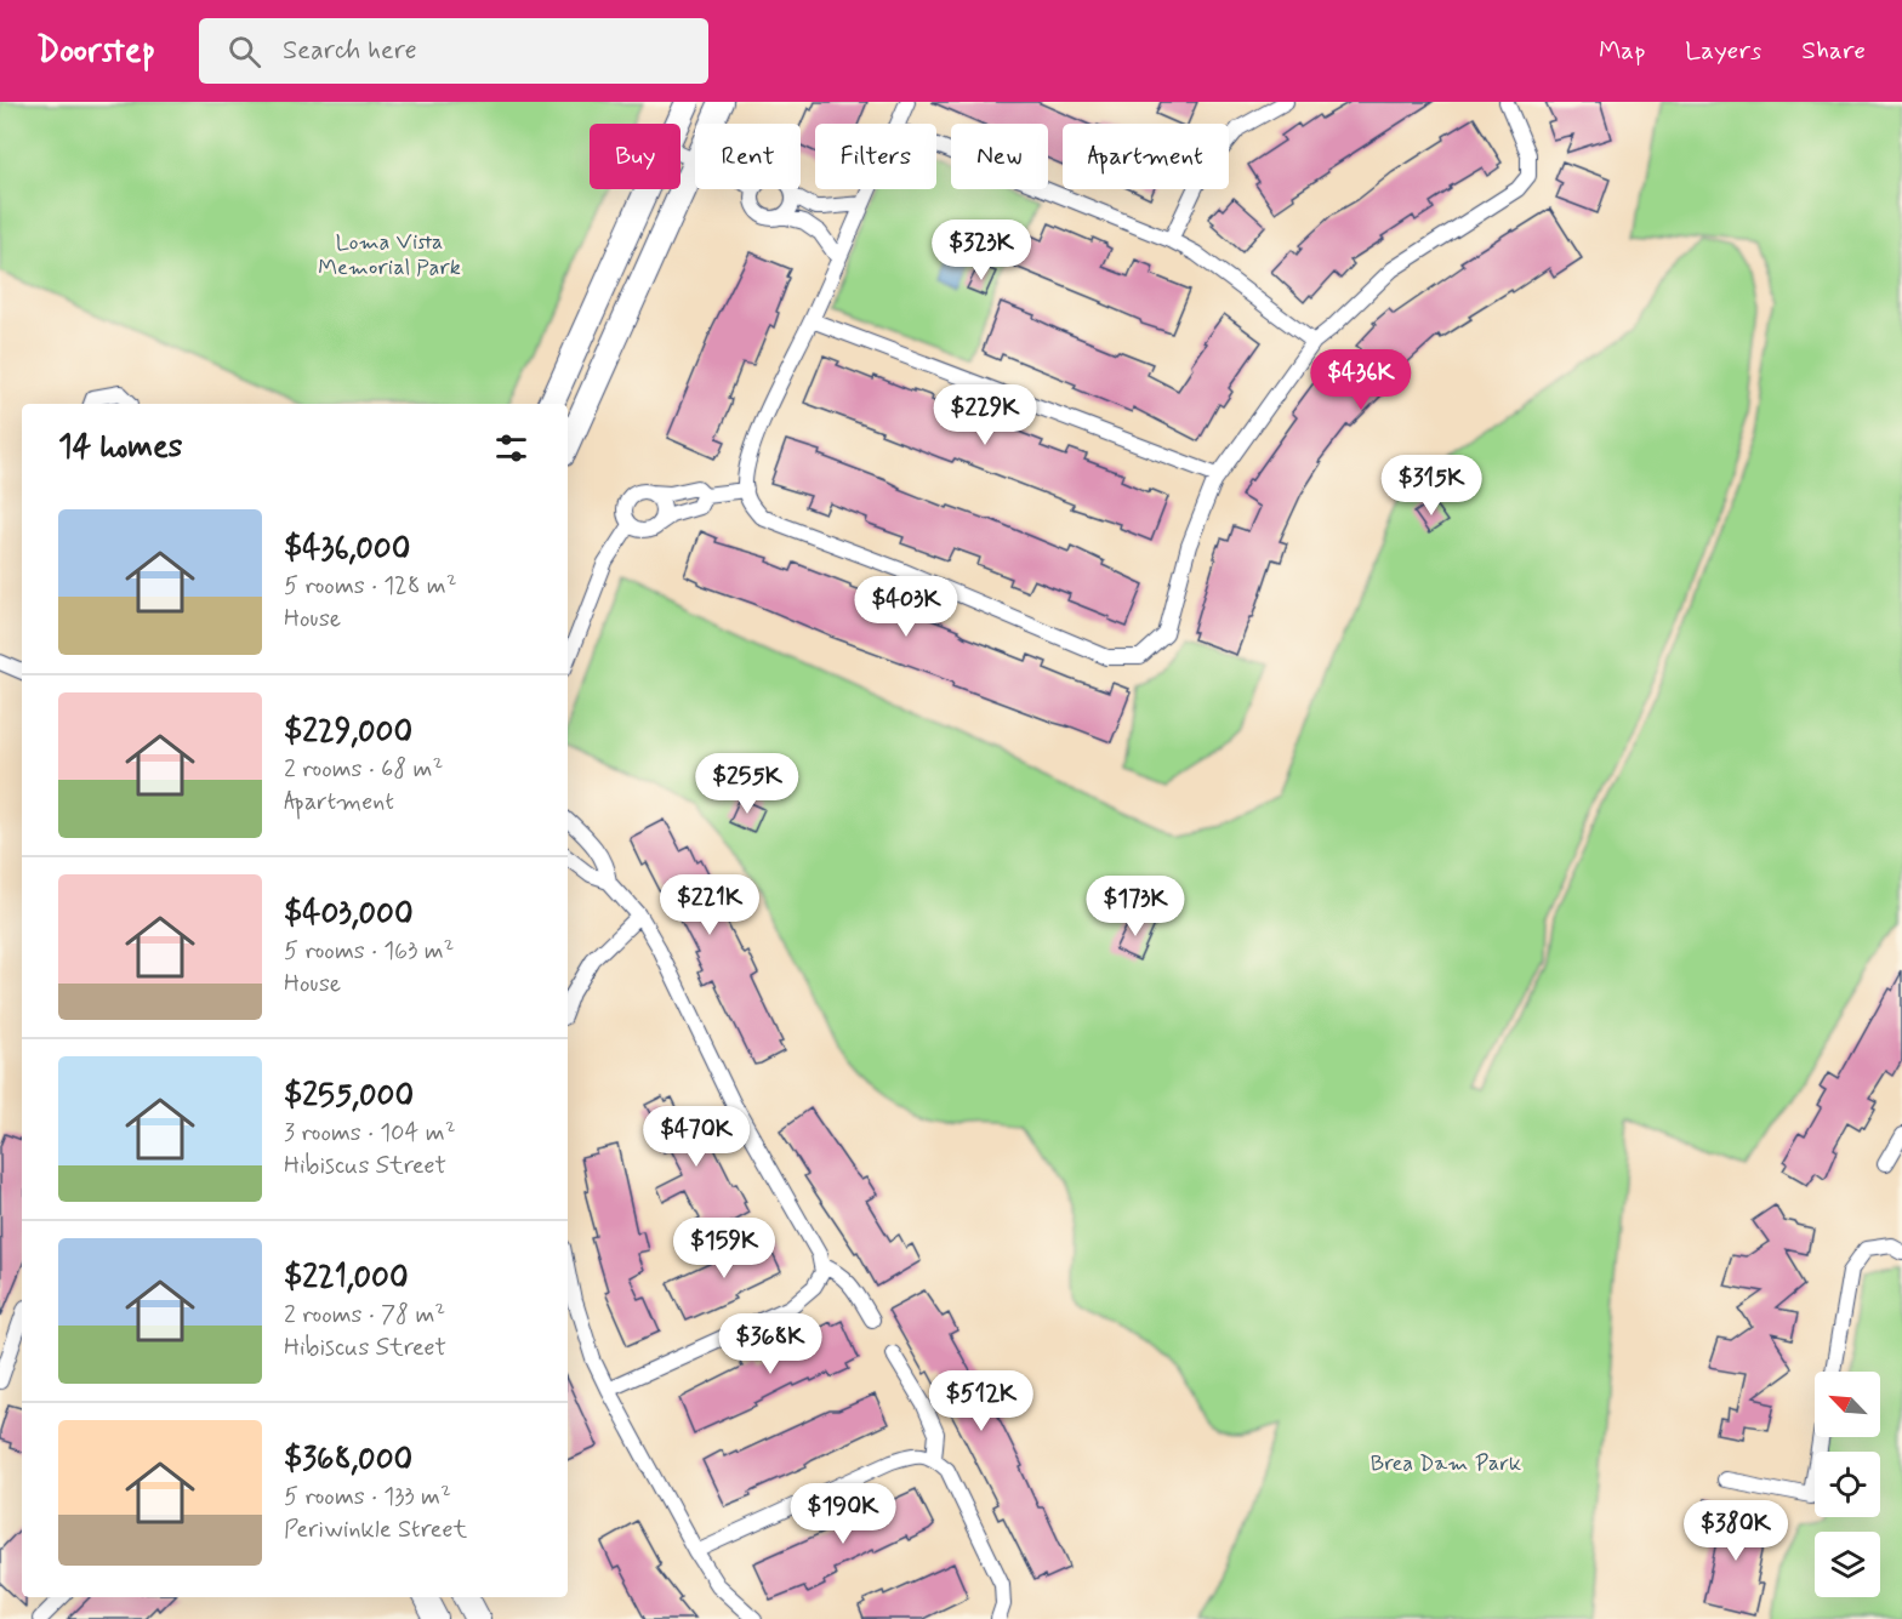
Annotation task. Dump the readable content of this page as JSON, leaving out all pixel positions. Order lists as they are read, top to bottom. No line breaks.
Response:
{"parks":["Loma Vista Memorial Park","Brea Dam Park"],"north":"top left","page":{"header":"Doorstep","search":"Search here","nav":["Map","Layers","Share"],"chip":["Buy","Rent","Filters","New","Apartment"],"price":["$323K","$436K","$229K","$315K","$403K","$255K","$221K","$173K","$470K","$159K","$368K","$512K","$190K","$380K"],"heading":"14 homes","list":[{"name":"$436,000","note":"5 rooms · 128 m² · House"},{"name":"$229,000","note":"2 rooms · 68 m² · Apartment"},{"name":"$403,000","note":"5 rooms · 163 m² · House"},{"name":"$255,000","note":"3 rooms · 104 m² · Hibiscus Street"},{"name":"$221,000","note":"2 rooms · 78 m² · Hibiscus Street"},{"name":"$368,000","note":"5 rooms · 133 m² · Periwinkle Street"}]}}
